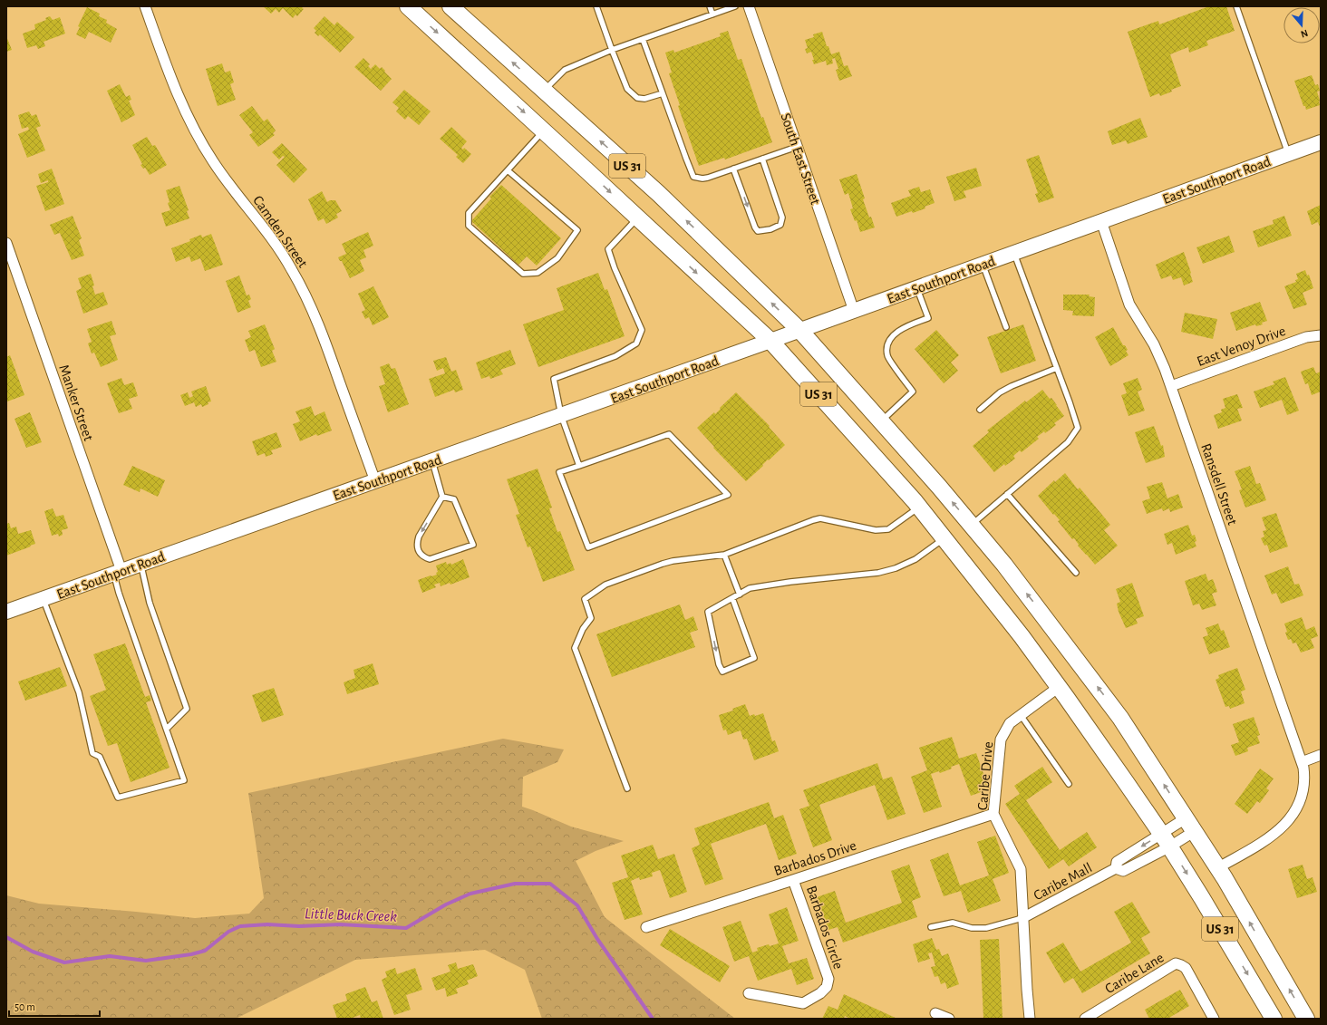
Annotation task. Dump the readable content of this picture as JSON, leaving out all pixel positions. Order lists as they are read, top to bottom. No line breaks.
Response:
{"streets":{"main road":["US 31","East Southport Road"],"street":["South East Street","Camden Street","East Venoy Drive","Manker Street","Ransdell Street","Caribe Drive","Barbados Drive","Caribe Mall","Barbados Circle","Caribe Lane"]},"crossings":[["South East Street","East Southport Road"],["US 31","East Southport Road"],["US 31","Ransdell Street"],["US 31","Caribe Drive"],["US 31","Caribe Mall"],["East Southport Road","Camden Street"],["East Southport Road","Manker Street"],["East Southport Road","Ransdell Street"],["East Venoy Drive","Ransdell Street"],["Caribe Drive","Barbados Drive"],["Caribe Drive","Caribe Mall"],["Barbados Drive","Barbados Circle"]],"water":["Little Buck Creek"],"scale_bar":"50 m","north":"bottom"}
